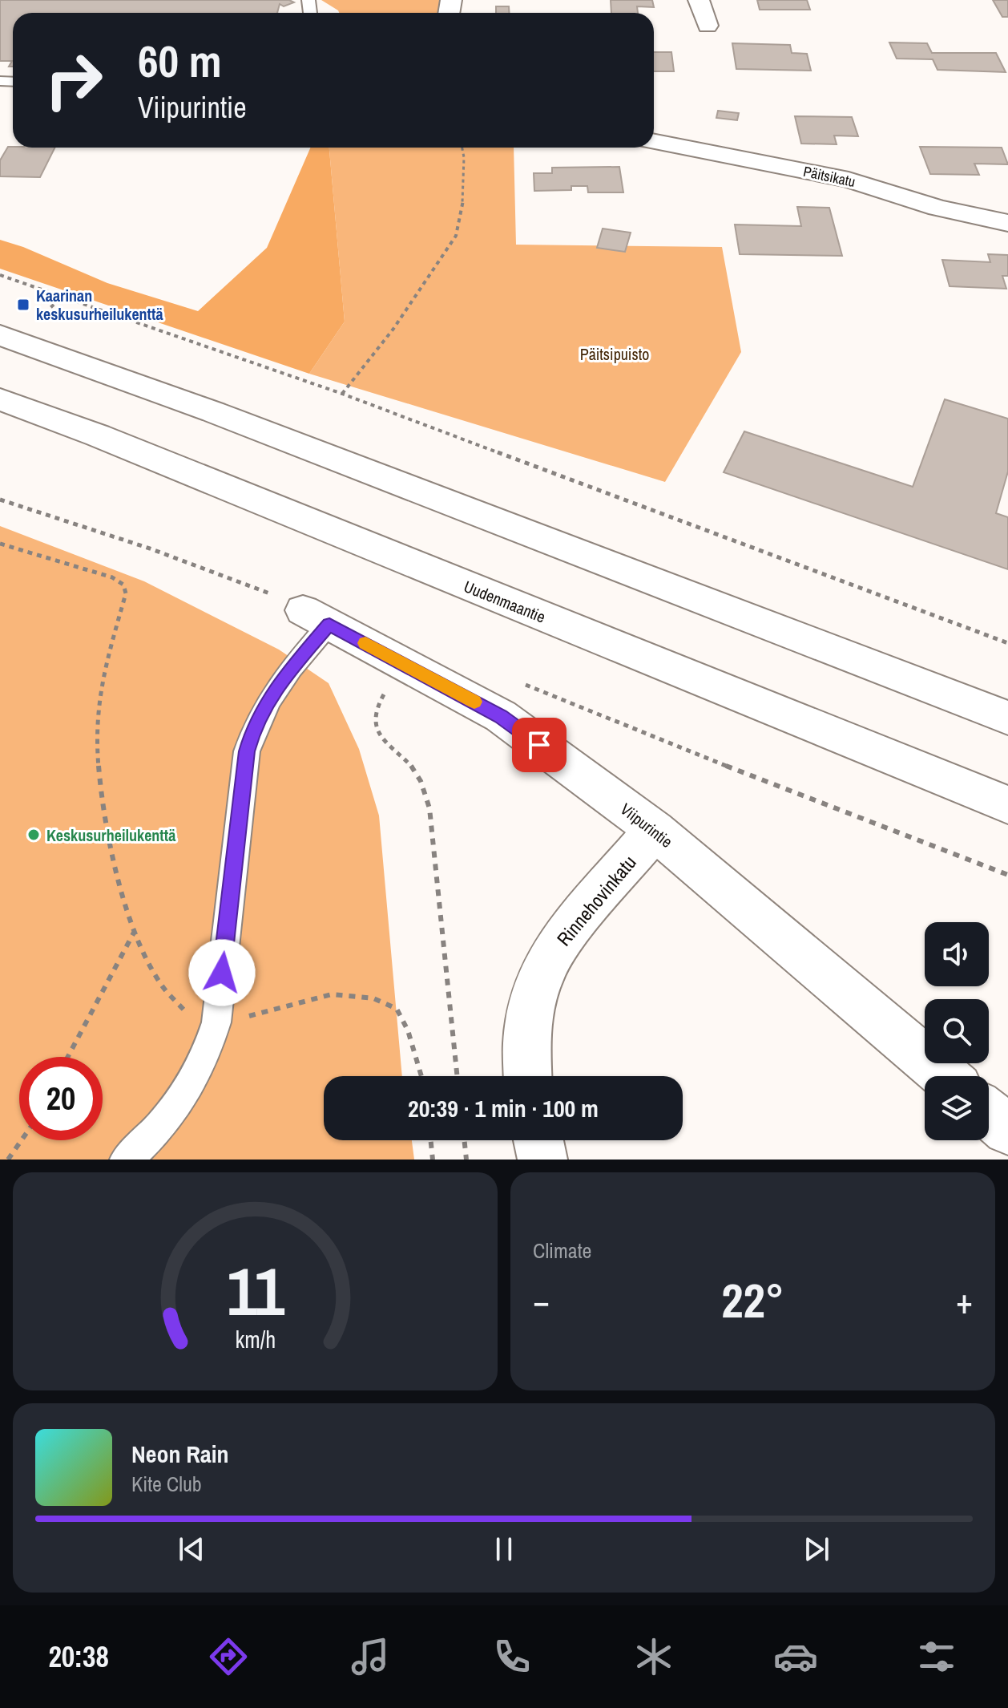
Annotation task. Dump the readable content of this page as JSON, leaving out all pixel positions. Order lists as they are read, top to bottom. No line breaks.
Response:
{"streets":{"main road":["Päitsikatu","Uudenmaantie","Viipurintie","Rinnehovinkatu"]},"crossings":[["Viipurintie","Rinnehovinkatu"]],"parks":["Päitsipuisto"],"places":{"transit":["Kaarinan keskusurheilukenttä"],"other":["Keskusurheilukenttä"]},"page":{"turn":["60 m","Viipurintie"],"limit":"20","trip":"20:39 · 1 min · 100 m","tile":"Climate","heat":["−","22°","+"],"song":["Neon Rain","Kite Club"],"tabs":"20:38","gauge":["11","km/h"]}}
